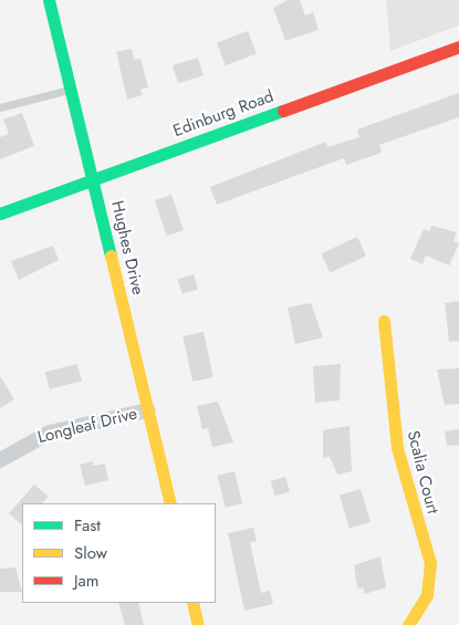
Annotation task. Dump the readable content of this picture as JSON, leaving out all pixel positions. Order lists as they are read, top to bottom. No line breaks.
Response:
{"streets":{"street":["Edinburg Road","Hughes Drive","Longleaf Drive","Scalia Court"]},"crossings":[["Edinburg Road","Hughes Drive"],["Hughes Drive","Longleaf Drive"]],"legend":["Fast","Slow","Jam"]}
